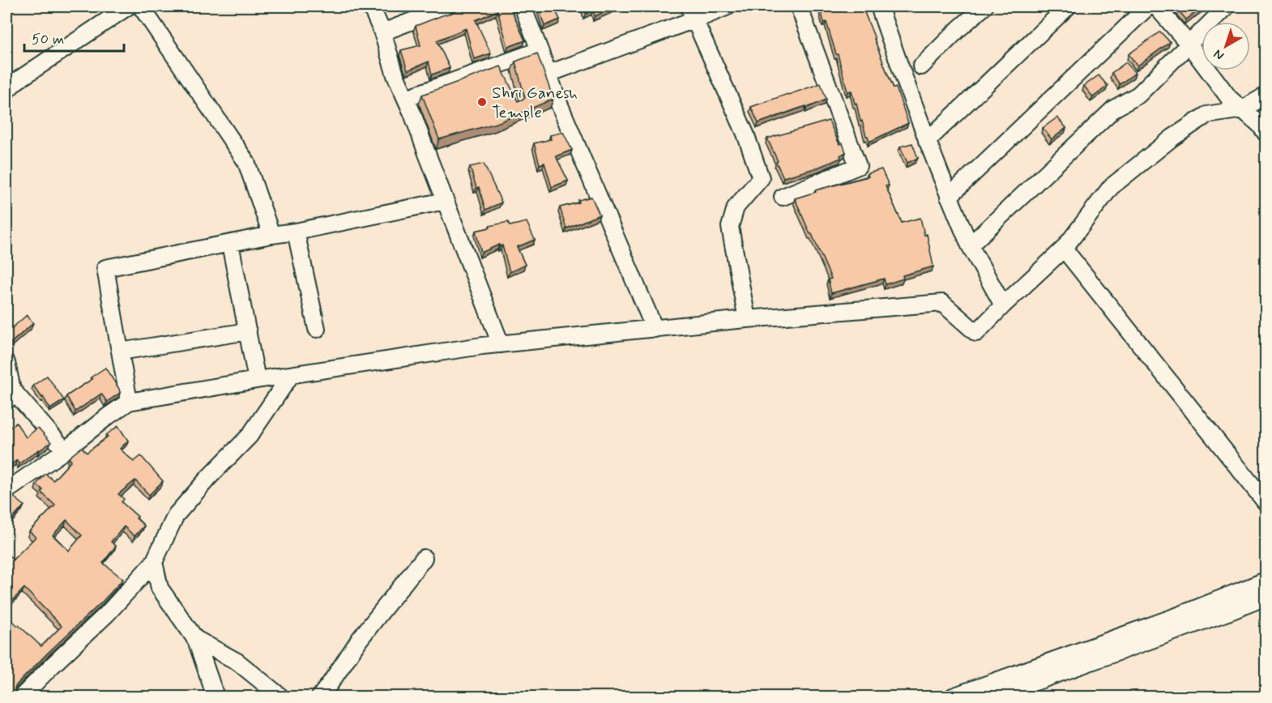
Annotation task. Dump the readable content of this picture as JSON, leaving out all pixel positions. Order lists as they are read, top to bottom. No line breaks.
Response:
{"places":["Shri Ganesh Temple"],"scale_bar":"50 m","north":"bottom left"}
